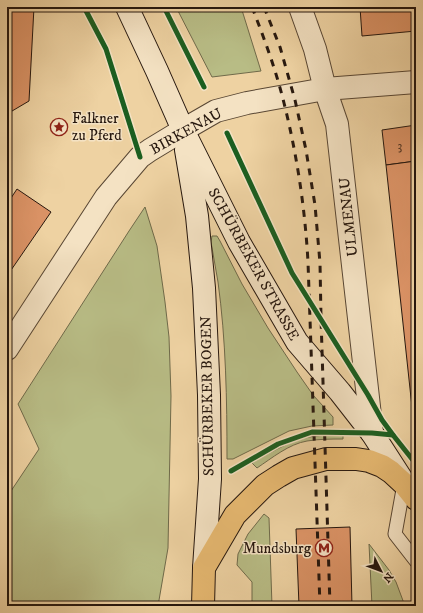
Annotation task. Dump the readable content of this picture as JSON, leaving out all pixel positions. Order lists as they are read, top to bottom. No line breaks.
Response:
{"streets":{"main road":["BIRKENAU","ULMENAU","SCHÜRBEKER STRASSE","SCHÜRBEKER BOGEN"]},"crossings":[["BIRKENAU","ULMENAU"],["BIRKENAU","SCHÜRBEKER STRASSE"],["BIRKENAU","SCHÜRBEKER BOGEN"],["ULMENAU","SCHÜRBEKER STRASSE"],["SCHÜRBEKER STRASSE","SCHÜRBEKER BOGEN"]],"places":{"place":["Falkner zu Pferd"],"metro station":["Mundsburg"]},"house_numbers":["3"],"north":"bottom right"}
